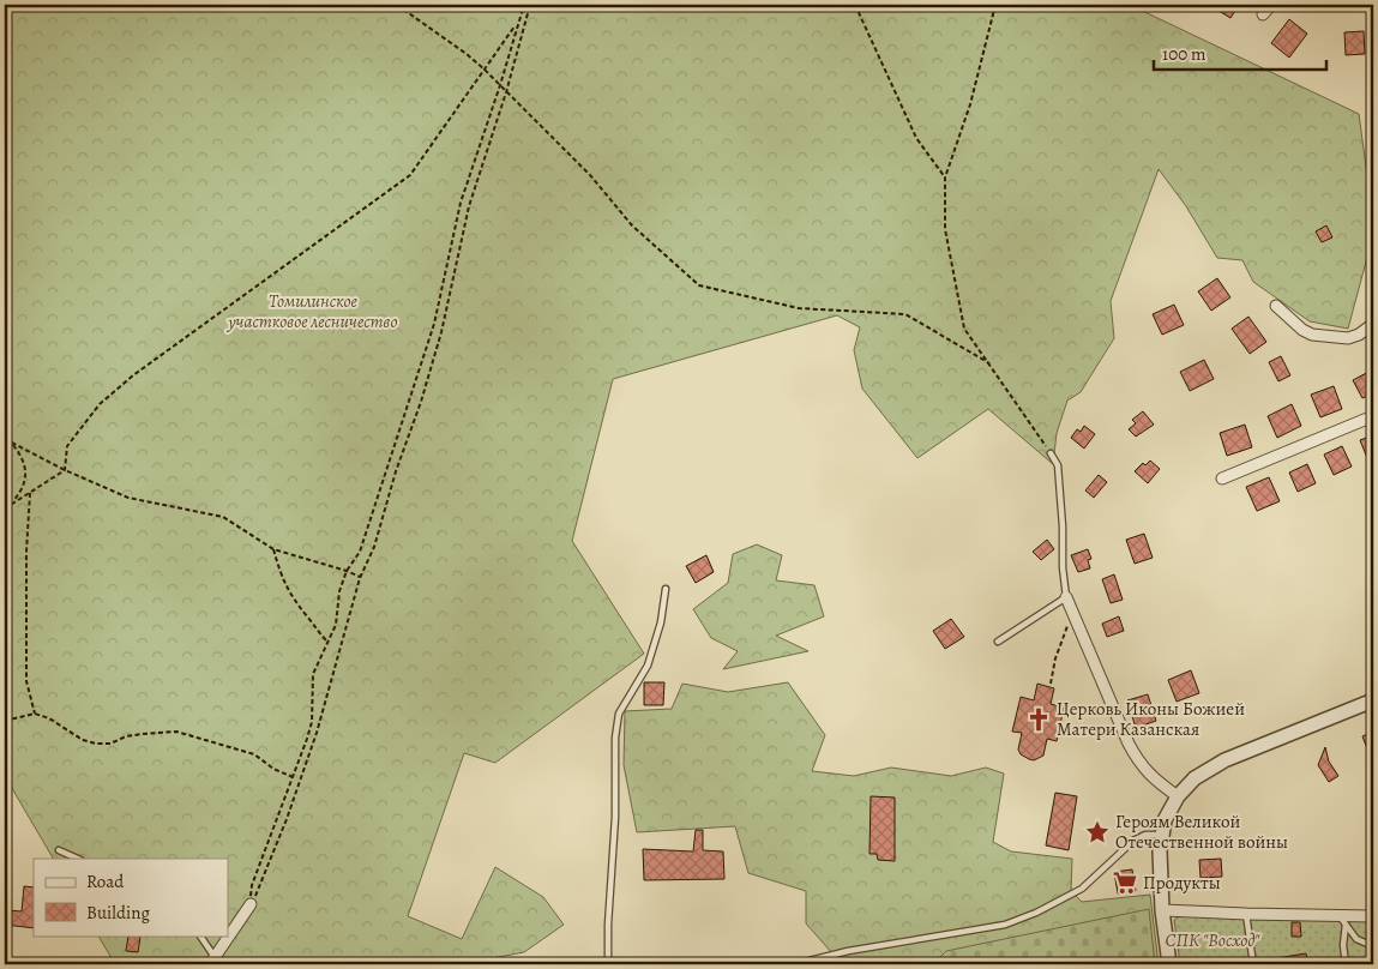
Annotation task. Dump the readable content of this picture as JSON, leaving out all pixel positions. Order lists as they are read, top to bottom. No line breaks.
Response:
{"parks":["Томилинское участковое лесничество","СПК \"Восход\""],"places":{"church":["Церковь Иконы Божией Матери Казанская"],"place":["Героям Великой Отечественной войны"],"supermarket":["Продукты"]},"legend":["Road","Building"],"scale_bar":"100 m"}
